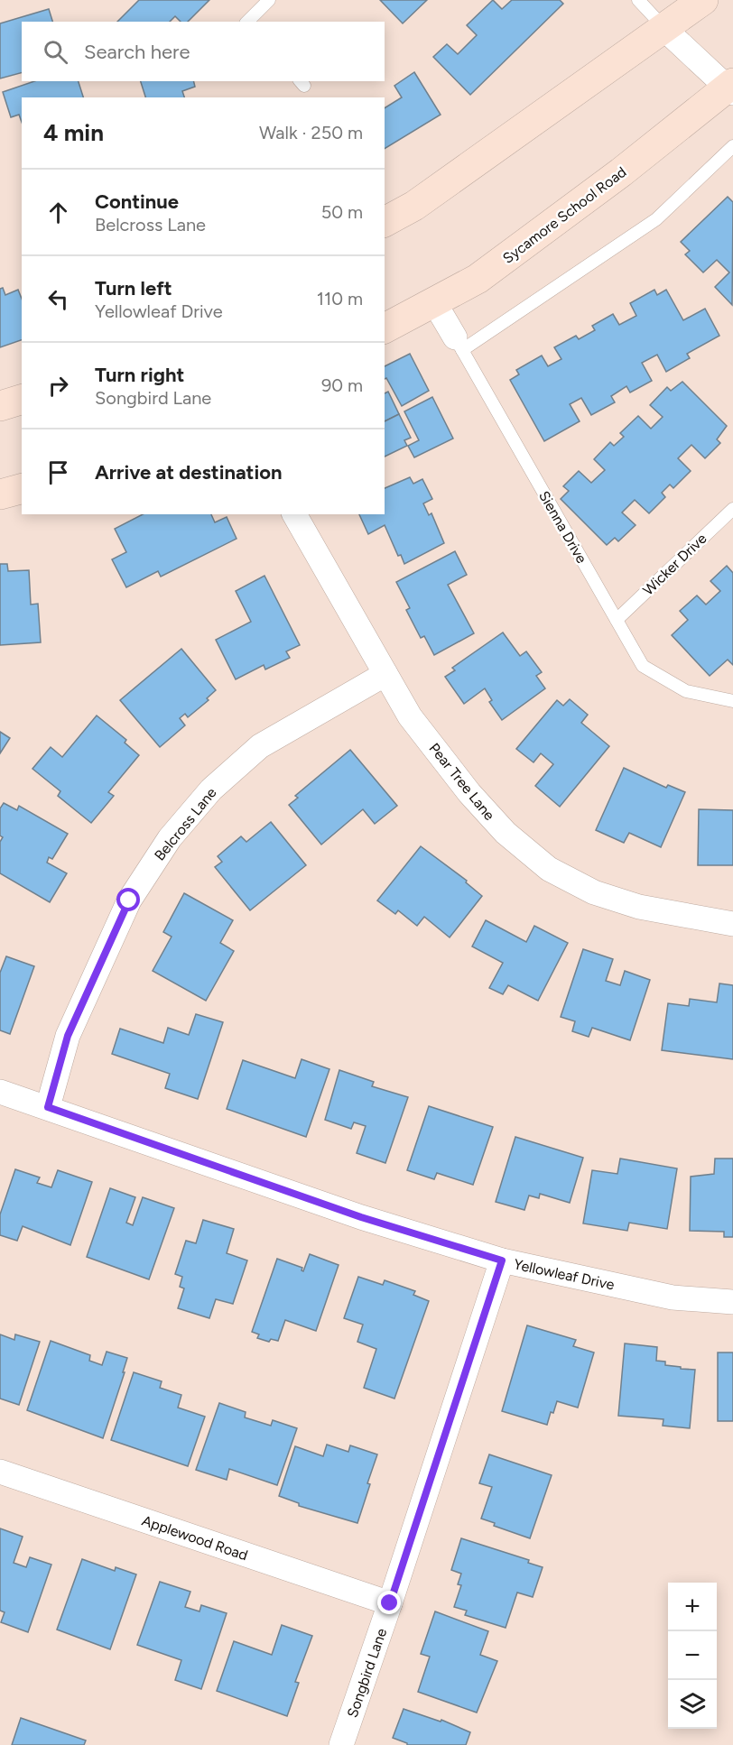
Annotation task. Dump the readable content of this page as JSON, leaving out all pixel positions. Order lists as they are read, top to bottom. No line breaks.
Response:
{"streets":{"main road":["Sycamore School Road"],"street":["Sienna Drive","Pear Tree Lane","Belcross Lane","Yellowleaf Drive","Applewood Road","Songbird Lane"],"lane":["Wicker Drive"]},"crossings":[["Sycamore School Road","Sienna Drive"],["Sienna Drive","Wicker Drive"],["Pear Tree Lane","Belcross Lane"],["Belcross Lane","Yellowleaf Drive"],["Yellowleaf Drive","Songbird Lane"],["Applewood Road","Songbird Lane"]],"page":{"search":"Search here","heading":["4 min","Walk · 250 m"],"list":[["Continue","Belcross Lane","50 m"],["Turn left","Yellowleaf Drive","110 m"],["Turn right","Songbird Lane","90 m"],"Arrive at destination"],"map_buttons":["+","−"]}}
